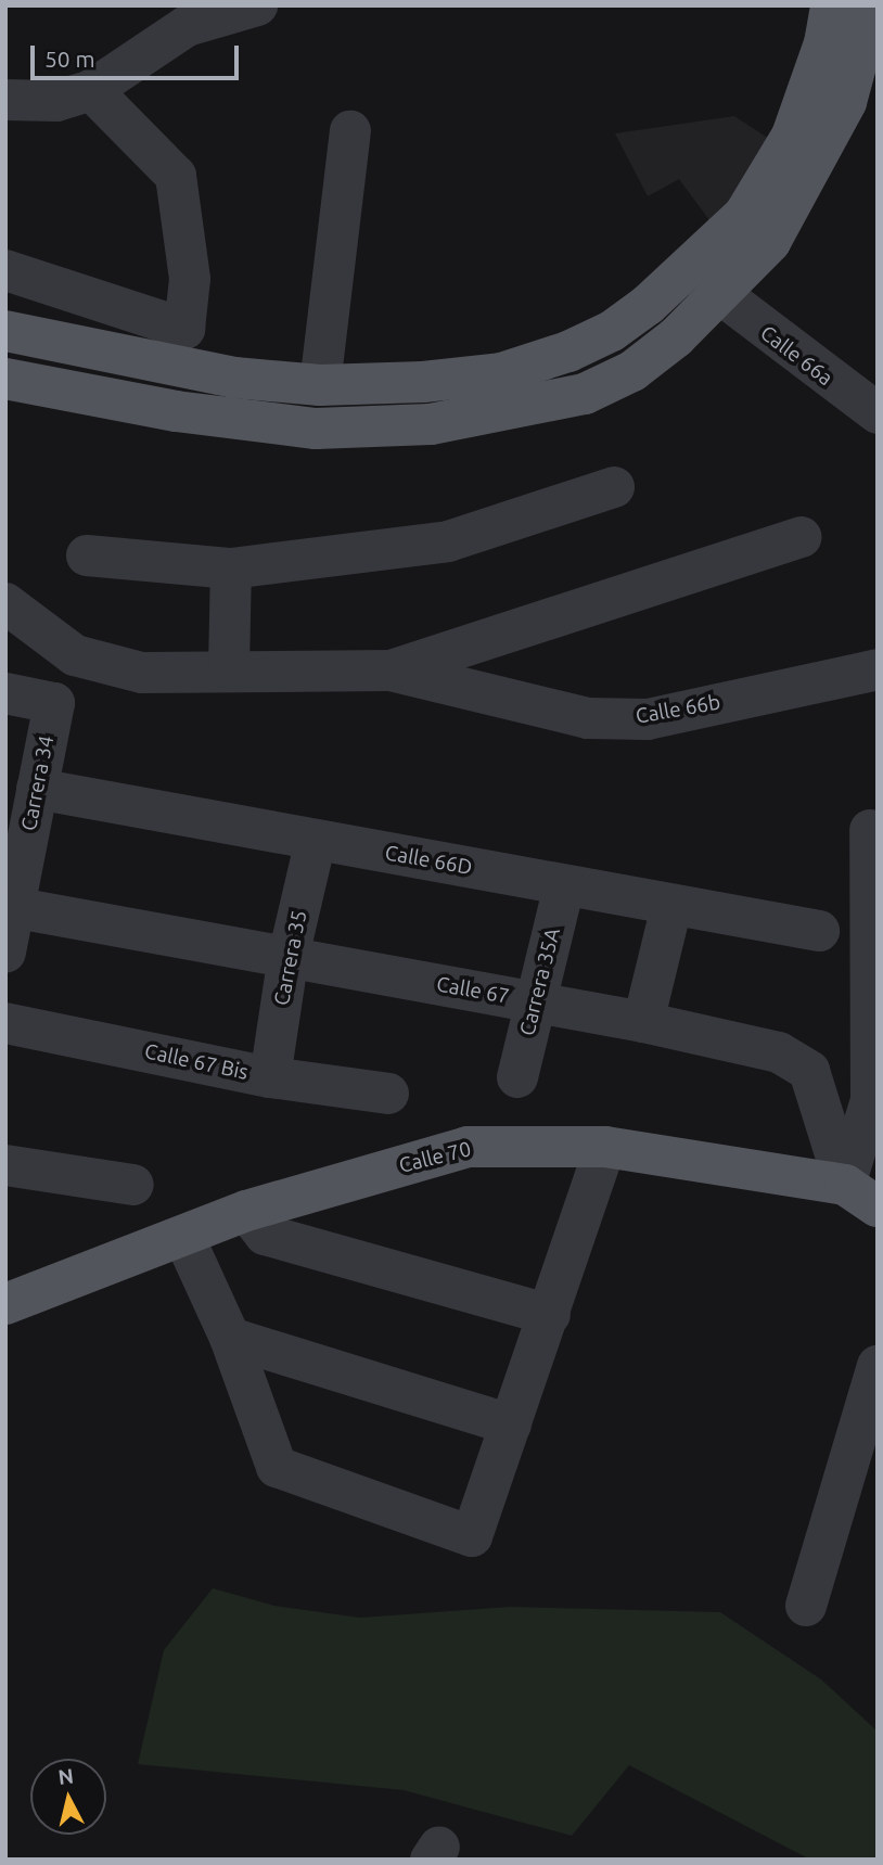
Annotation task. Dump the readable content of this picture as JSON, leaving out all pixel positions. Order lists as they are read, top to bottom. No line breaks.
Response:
{"streets":{"main road":["Calle 70"],"street":["Calle 66a","Calle 66b","Carrera 34","Calle 66D","Carrera 35","Carrera 35A","Calle 67","Calle 67 Bis"]},"crossings":[["Carrera 34","Calle 66D"],["Carrera 34","Calle 67"],["Calle 66D","Carrera 35"],["Calle 66D","Carrera 35A"],["Carrera 35","Calle 67"],["Carrera 35","Calle 67 Bis"],["Carrera 35A","Calle 67"],["Calle 67","Calle 70"]],"scale_bar":"50 m","north":"top"}
